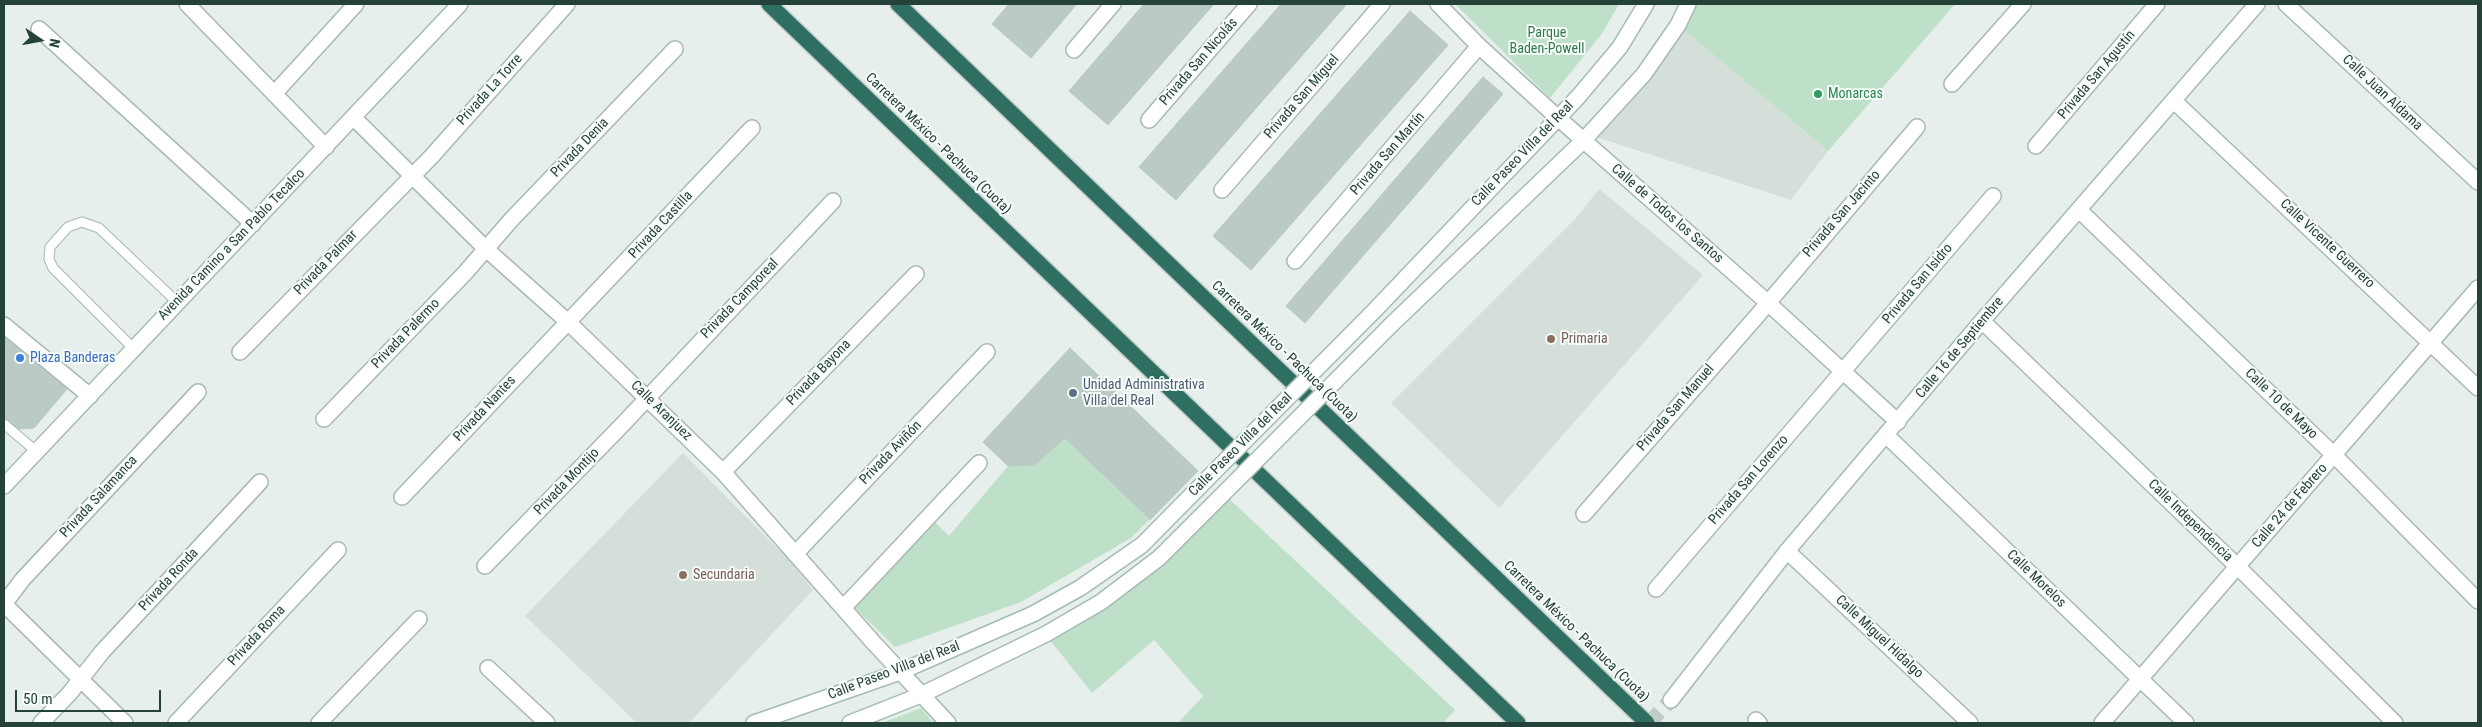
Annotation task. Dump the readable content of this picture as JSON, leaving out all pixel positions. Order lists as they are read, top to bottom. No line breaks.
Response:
{"streets":{"highway":["Carretera México - Pachuca (Cuota)"],"street":["Privada San Nicolás","Privada San Agustín","Privada La Torre","Calle Juan Aldama","Privada San Miguel","Privada Denia","Privada San Martín","Calle Paseo Villa del Real","Calle de Todos los Santos","Privada San Jacinto","Privada Castilla","Calle Vicente Guerrero","Avenida Camino a San Pablo Tecalco","Privada Palmar","Privada San Isidro","Privada Camporeal","Privada Palermo","Calle 16 de Septiembre","Privada Bayona","Calle 10 de Mayo","Privada San Manuel","Privada Nantes","Calle Aranjuez","Privada Aviñón","Privada San Lorenzo","Privada Montijo","Privada Salamanca","Calle 24 de Febrero","Calle Independencia","Calle Morelos","Privada Ronda","Privada Roma","Calle Miguel Hidalgo"]},"crossings":[["Privada La Torre","Privada Palmar"],["Privada La Torre","Calle Aranjuez"],["Privada Denia","Privada Palermo"],["Privada Denia","Calle Aranjuez"],["Privada San Martín","Calle de Todos los Santos"],["Calle Paseo Villa del Real","Calle de Todos los Santos"],["Calle Paseo Villa del Real","Calle Aranjuez"],["Calle de Todos los Santos","Privada San Jacinto"],["Calle de Todos los Santos","Privada San Isidro"],["Calle de Todos los Santos","Calle 16 de Septiembre"],["Calle de Todos los Santos","Privada San Manuel"],["Calle de Todos los Santos","Privada San Lorenzo"],["Privada San Jacinto","Privada San Manuel"],["Privada Castilla","Privada Nantes"],["Privada Castilla","Calle Aranjuez"],["Calle Vicente Guerrero","Calle 16 de Septiembre"],["Calle Vicente Guerrero","Calle 24 de Febrero"],["Avenida Camino a San Pablo Tecalco","Calle Aranjuez"],["Privada Palmar","Calle Aranjuez"],["Privada San Isidro","Privada San Lorenzo"],["Privada Camporeal","Calle Aranjuez"],["Privada Camporeal","Privada Montijo"],["Privada Palermo","Calle Aranjuez"],["Calle 16 de Septiembre","Calle 10 de Mayo"],["Calle 16 de Septiembre","Calle Independencia"],["Calle 16 de Septiembre","Calle Morelos"],["Calle 16 de Septiembre","Calle Miguel Hidalgo"],["Privada Bayona","Calle Aranjuez"],["Calle 10 de Mayo","Calle 24 de Febrero"],["Privada Nantes","Calle Aranjuez"],["Calle Aranjuez","Privada Aviñón"],["Calle Aranjuez","Privada Montijo"],["Calle 24 de Febrero","Calle Independencia"],["Calle 24 de Febrero","Calle Morelos"]],"parks":["Parque Baden-Powell"],"places":["Monarcas","Primaria","Plaza Banderas","Unidad Administrativa Villa del Real","Secundaria"],"scale_bar":"50 m","north":"right"}
